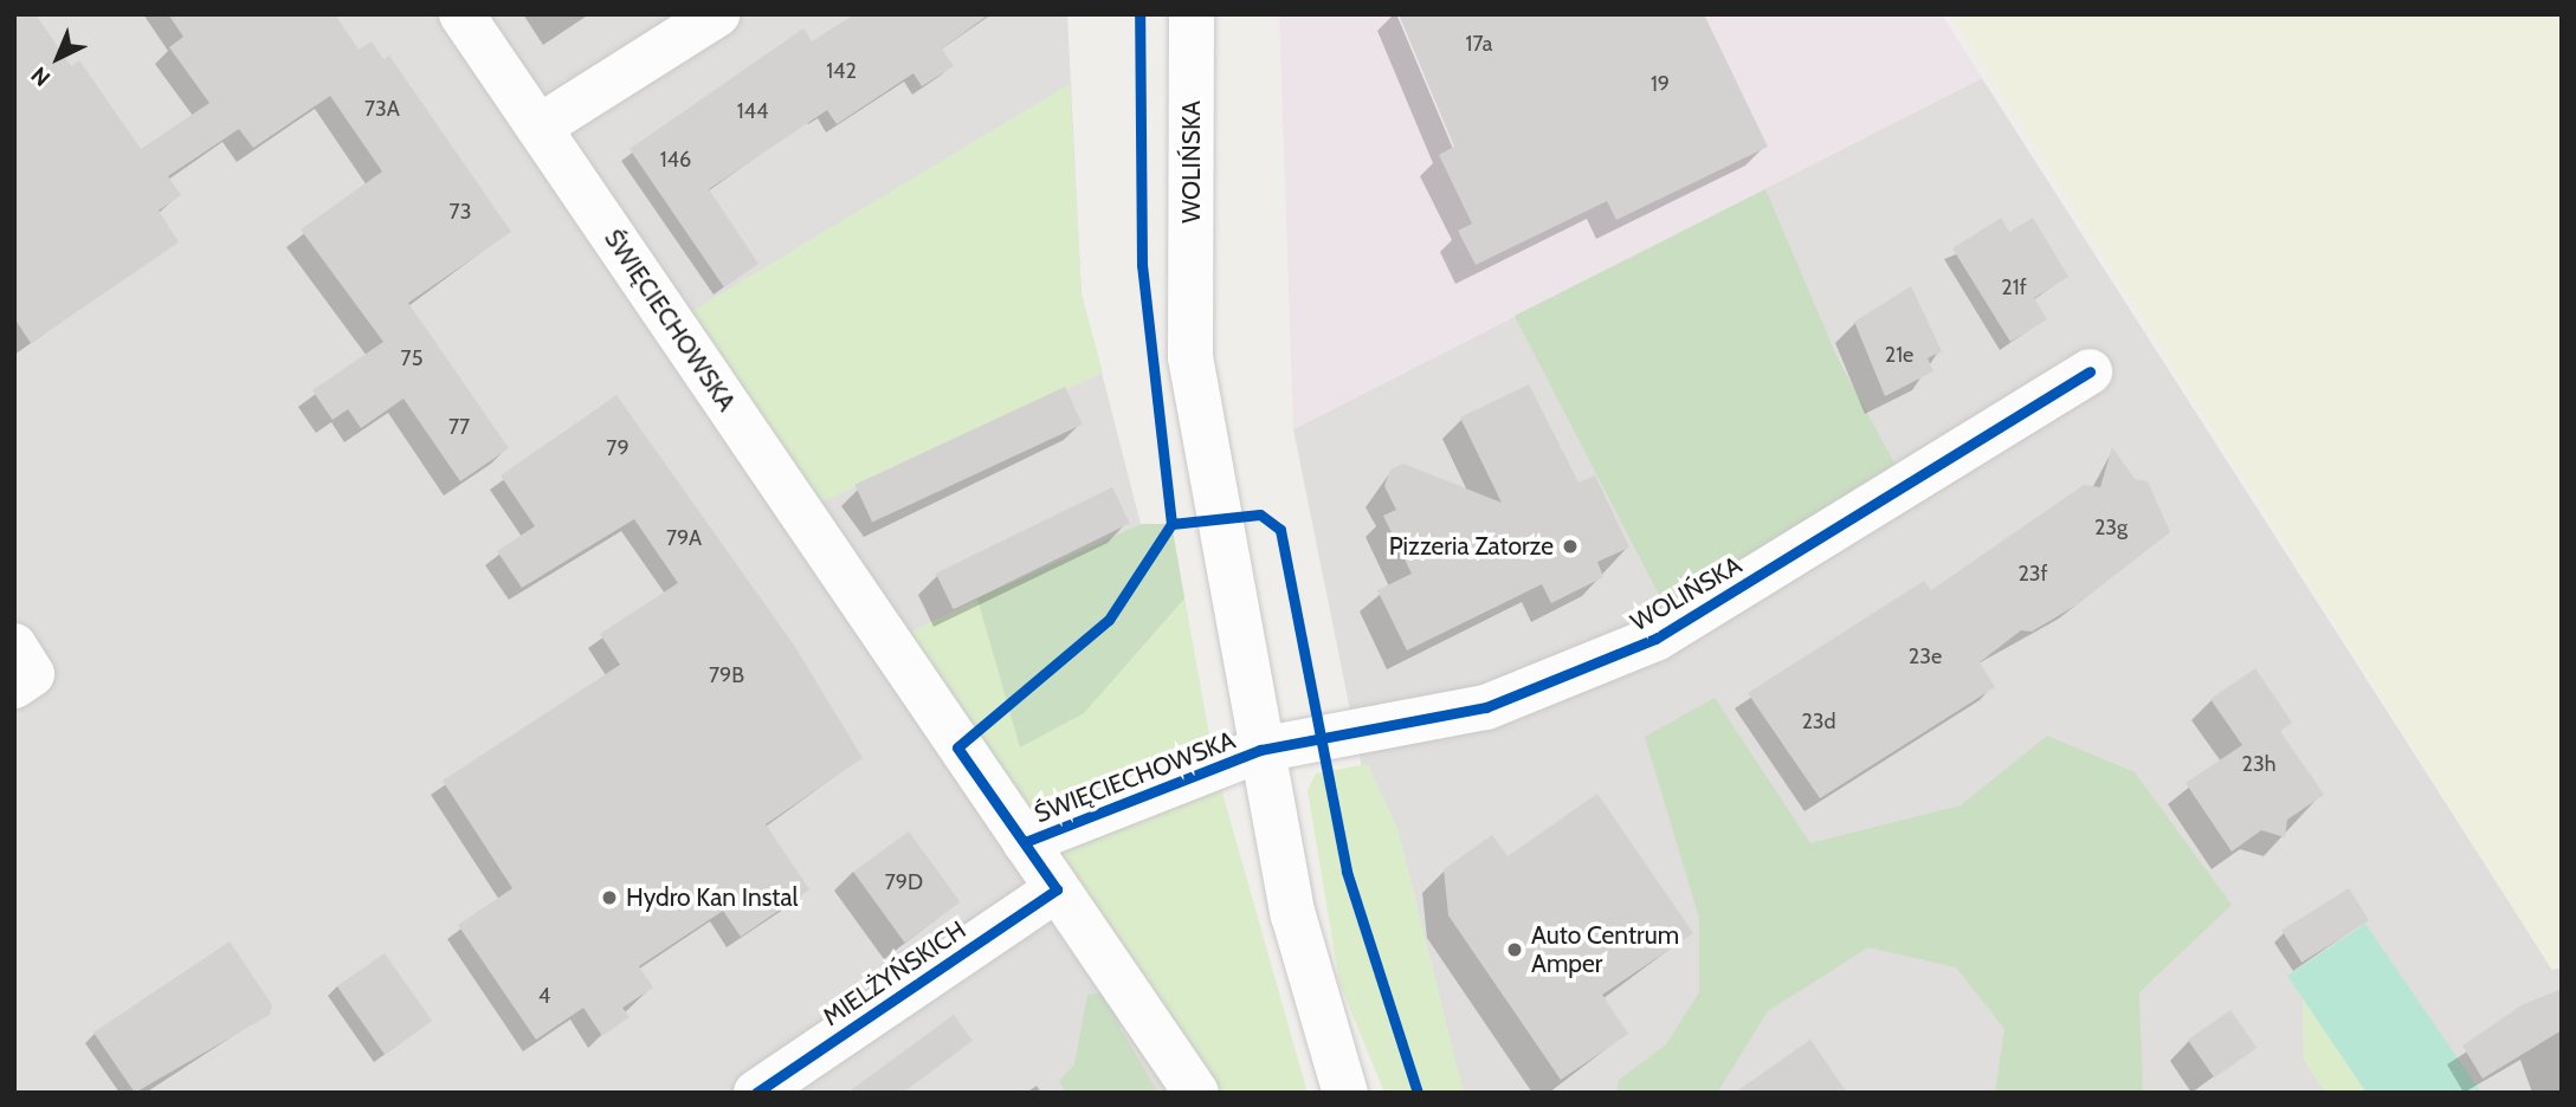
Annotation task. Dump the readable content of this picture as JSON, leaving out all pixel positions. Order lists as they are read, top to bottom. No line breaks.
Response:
{"streets":{"street":["WOLIŃSKA","ŚWIĘCIECHOWSKA","MIELŻYŃSKICH"]},"crossings":[["WOLIŃSKA","ŚWIĘCIECHOWSKA"],["ŚWIĘCIECHOWSKA","MIELŻYŃSKICH"]],"places":["Pizzeria Zatorze","Hydro Kan Instal","Auto Centrum Amper"],"house_numbers":["17a","142","19","73A","144","146","73","21f","21e","75","77","79","23g","79A","23f","23e","79B","23d","23h","79D","4"],"north":"bottom left"}
